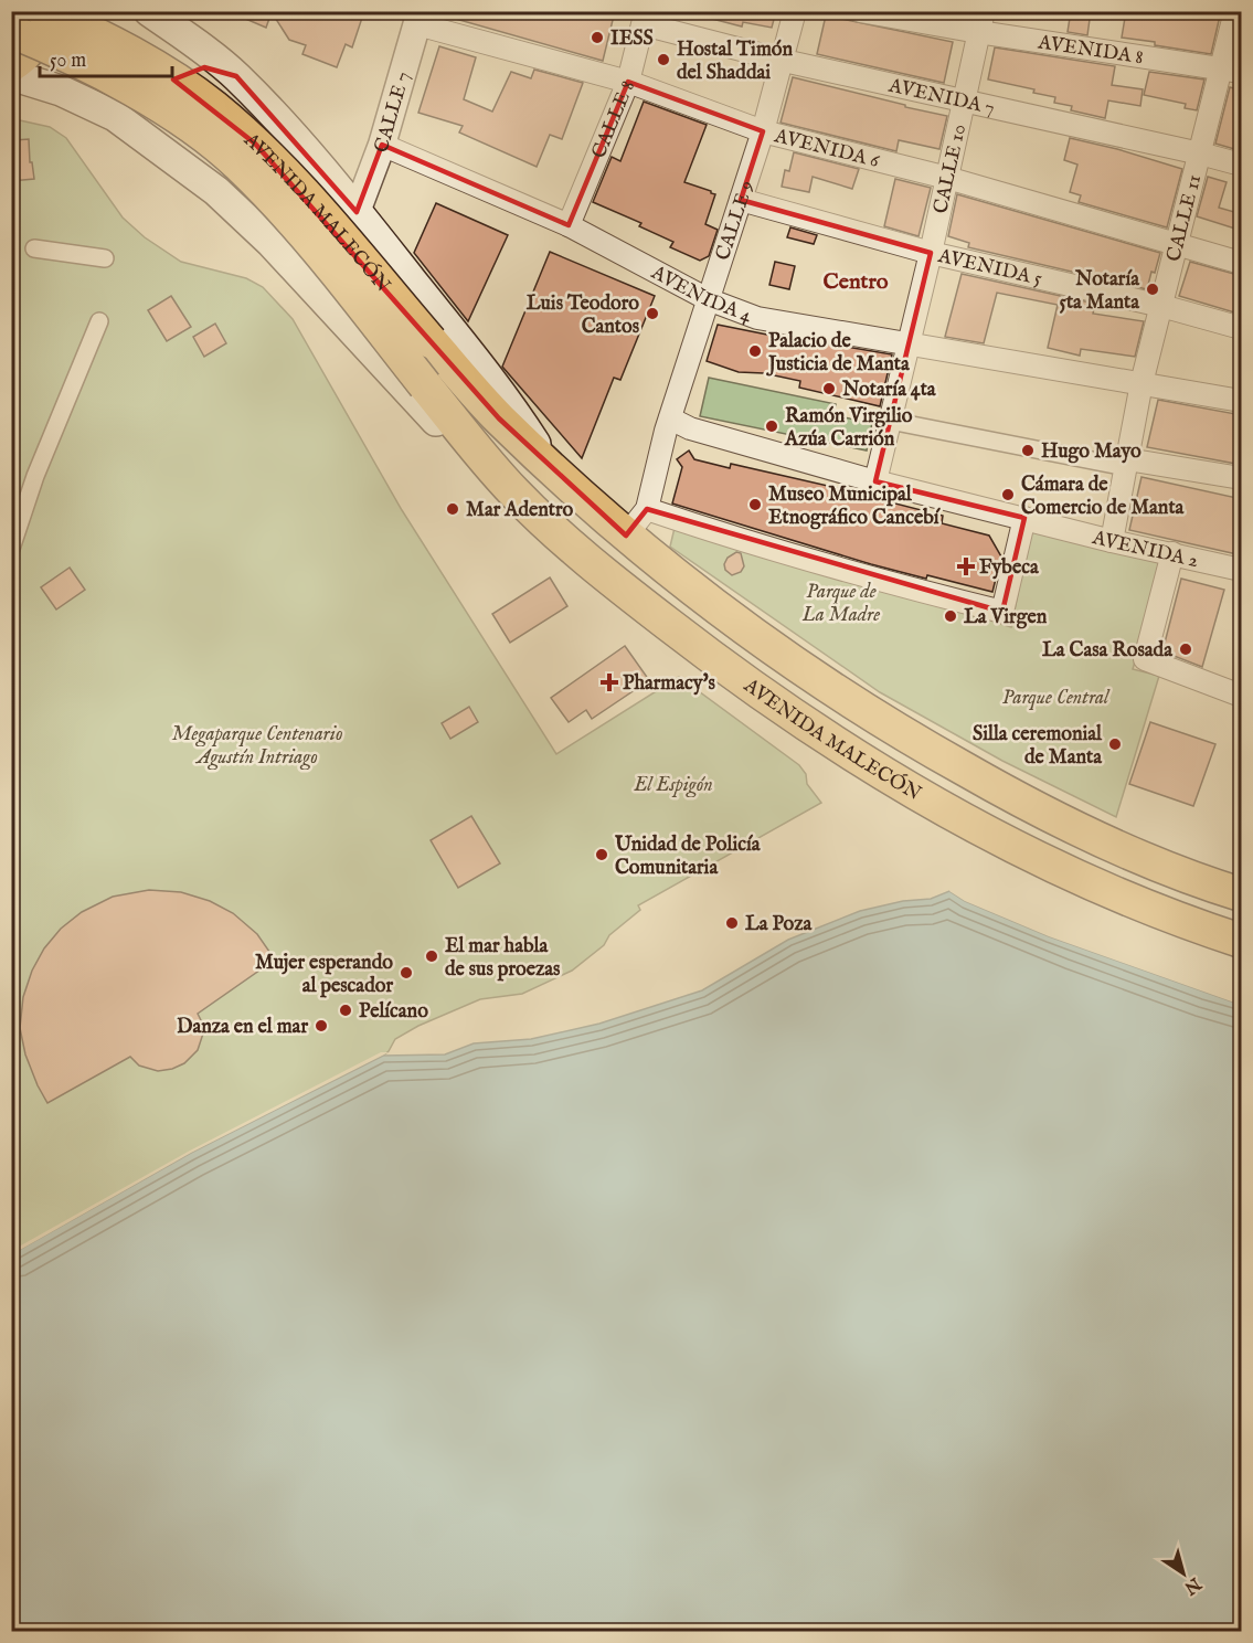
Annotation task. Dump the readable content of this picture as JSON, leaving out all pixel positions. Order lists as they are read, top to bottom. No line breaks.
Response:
{"streets":{"main road":["AVENIDA MALECÓN"],"street":["AVENIDA 8","AVENIDA 7","CALLE 7","CALLE 8","AVENIDA 6","CALLE 10","CALLE 11","CALLE 9","AVENIDA 5","AVENIDA 4","AVENIDA 2"]},"crossings":[["AVENIDA 8","CALLE 10"],["AVENIDA 8","CALLE 11"],["AVENIDA 7","CALLE 8"],["AVENIDA 7","CALLE 10"],["AVENIDA 7","CALLE 11"],["AVENIDA 7","CALLE 9"],["CALLE 7","AVENIDA 6"],["CALLE 7","AVENIDA MALECÓN"],["CALLE 7","AVENIDA 4"],["CALLE 8","AVENIDA 6"],["CALLE 8","AVENIDA 4"],["AVENIDA 6","CALLE 10"],["AVENIDA 6","CALLE 11"],["AVENIDA 6","CALLE 9"],["CALLE 10","AVENIDA 5"],["CALLE 10","AVENIDA 4"],["CALLE 10","AVENIDA 2"],["AVENIDA MALECÓN","CALLE 9"],["CALLE 11","AVENIDA 5"],["CALLE 11","AVENIDA 4"],["CALLE 11","AVENIDA 2"],["CALLE 9","AVENIDA 5"],["CALLE 9","AVENIDA 4"],["CALLE 9","AVENIDA 2"]],"districts":["Centro"],"parks":["Parque de La Madre","Parque Central","Megaparque Centenario Agustín Intriago","El Espigón"],"places":{"other":["IESS","Hostal Timón del Shaddai","Notaría 5ta Manta","Luis Teodoro Cantos","Palacio de Justicia de Manta","Notaría 4ta","Ramón Virgilio Azúa Carrión","Hugo Mayo","Cámara de Comercio de Manta","Museo Municipal Etnográfico Cancebí","Mar Adentro","La Virgen","La Casa Rosada","Silla ceremonial de Manta","Unidad de Policía Comunitaria","La Poza","El mar habla de sus proezas","Mujer esperando al pescador","Pelícano","Danza en el mar"],"health":["Fybeca","Pharmacy's"]},"scale_bar":"50 m","north":"bottom right"}
